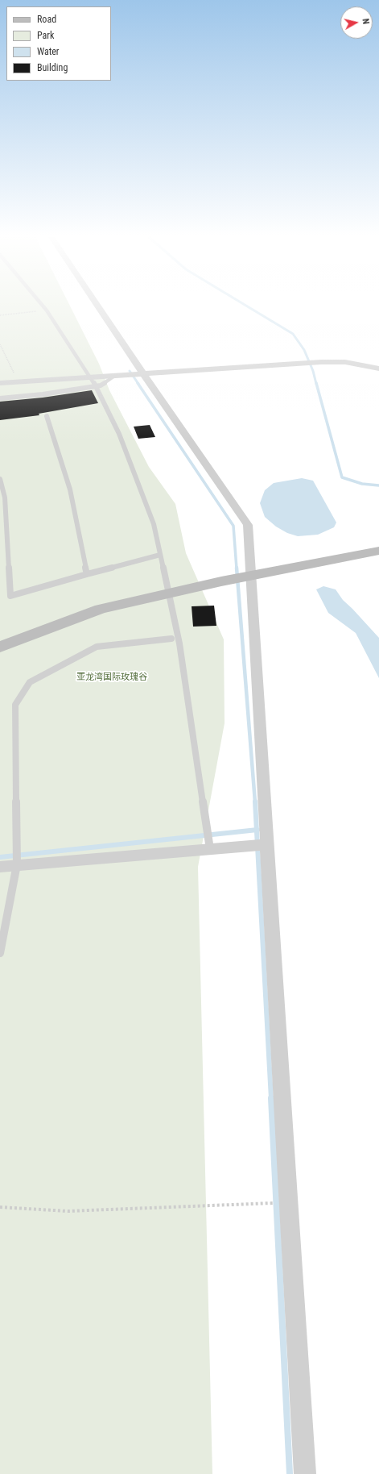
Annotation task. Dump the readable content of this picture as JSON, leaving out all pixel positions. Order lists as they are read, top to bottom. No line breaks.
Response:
{"parks":["亚龙湾国际玫瑰谷"],"legend":["Road","Park","Water","Building"],"north":"right"}
